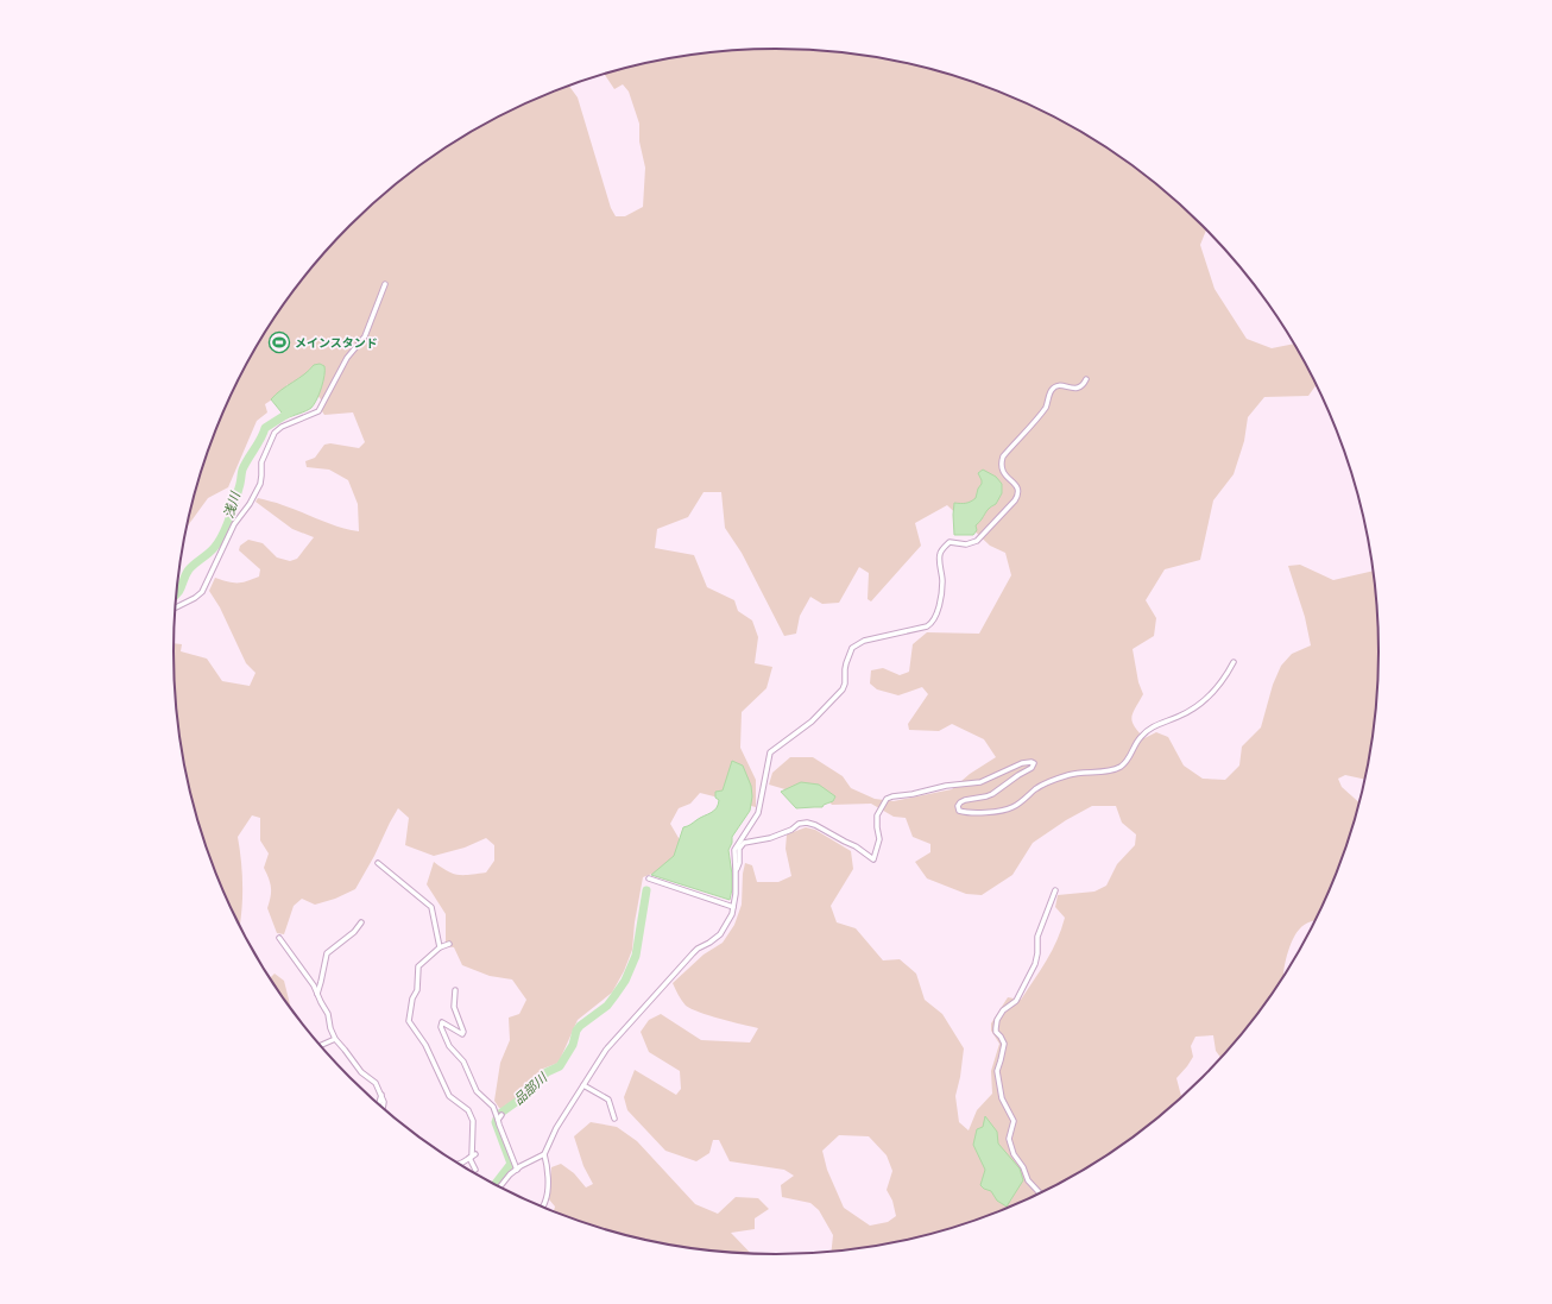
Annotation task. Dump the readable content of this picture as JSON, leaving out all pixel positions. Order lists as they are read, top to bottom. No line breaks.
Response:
{"water":["浅川","品部川"],"places":{"sports":["メインスタンド"]}}
